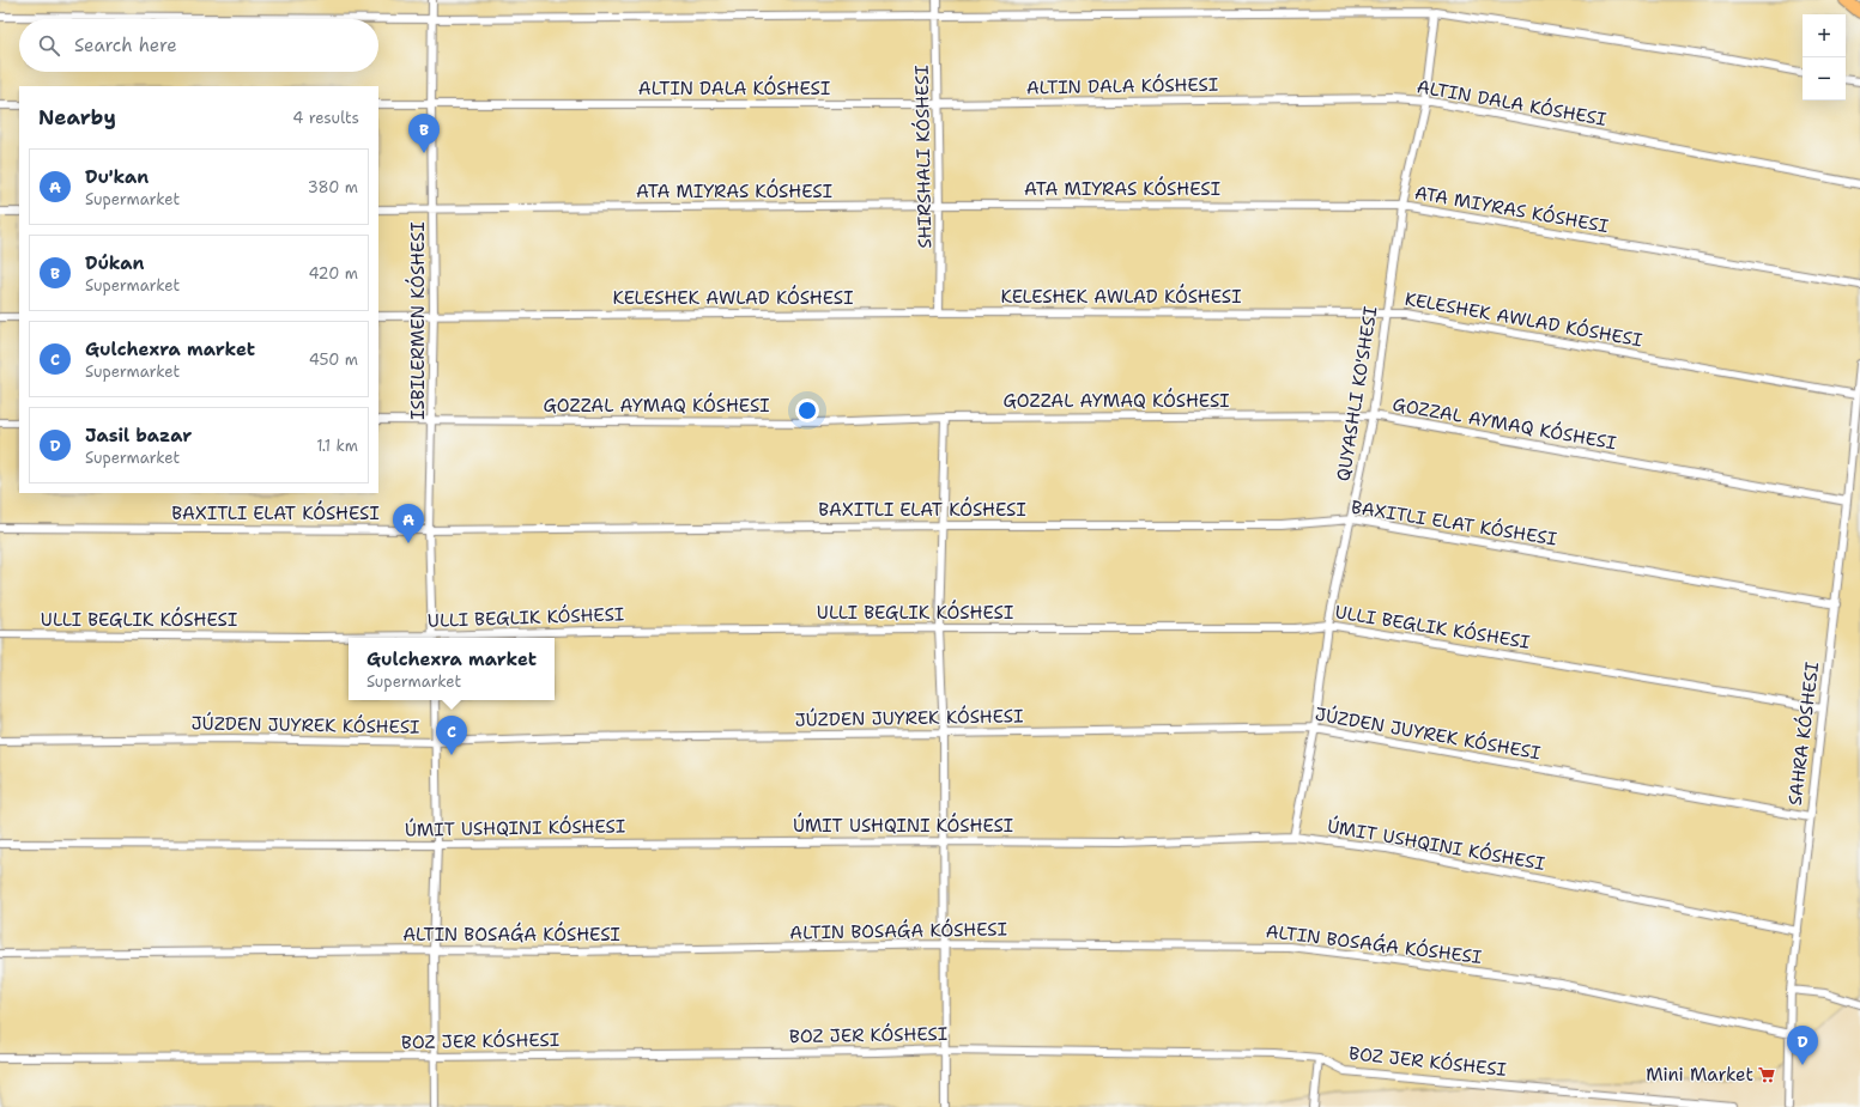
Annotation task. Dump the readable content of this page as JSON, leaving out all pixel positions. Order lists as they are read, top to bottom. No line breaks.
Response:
{"streets":{"street":["ATA MIYRAS KÓSHESI","KELESHEK AWLAD KÓSHESI","ISBILERMEN KÓSHESI","QUYASHLI KO'SHESI","GOZZAL AYMAQ KÓSHESI","JÚZDEN JUYREK KÓSHESI","SAHRA KÓSHESI","BOZ JER KÓSHESI"]},"crossings":[["ATA MIYRAS KÓSHESI","ISBILERMEN KÓSHESI"],["ATA MIYRAS KÓSHESI","QUYASHLI KO'SHESI"],["KELESHEK AWLAD KÓSHESI","ISBILERMEN KÓSHESI"],["KELESHEK AWLAD KÓSHESI","QUYASHLI KO'SHESI"],["KELESHEK AWLAD KÓSHESI","SAHRA KÓSHESI"],["ISBILERMEN KÓSHESI","GOZZAL AYMAQ KÓSHESI"],["QUYASHLI KO'SHESI","GOZZAL AYMAQ KÓSHESI"],["QUYASHLI KO'SHESI","JÚZDEN JUYREK KÓSHESI"],["GOZZAL AYMAQ KÓSHESI","SAHRA KÓSHESI"],["JÚZDEN JUYREK KÓSHESI","SAHRA KÓSHESI"]],"places":{"supermarket":["Mini Market"]},"page":{"map_buttons":["+","−"],"search":"Search here","heading":["Nearby","4 results"],"pins":["B","A","C","D"],"list":[{"mark":"A","name":"Du'kan","note":"Supermarket","value":"380 m"},{"mark":"B","name":"Dúkan","note":"Supermarket","value":"420 m"},{"mark":"C","name":"Gulchexra market","note":"Supermarket","value":"450 m"},{"mark":"D","name":"Jasil bazar","note":"Supermarket","value":"1.1 km"}],"popup":["Gulchexra market","Supermarket"]}}
